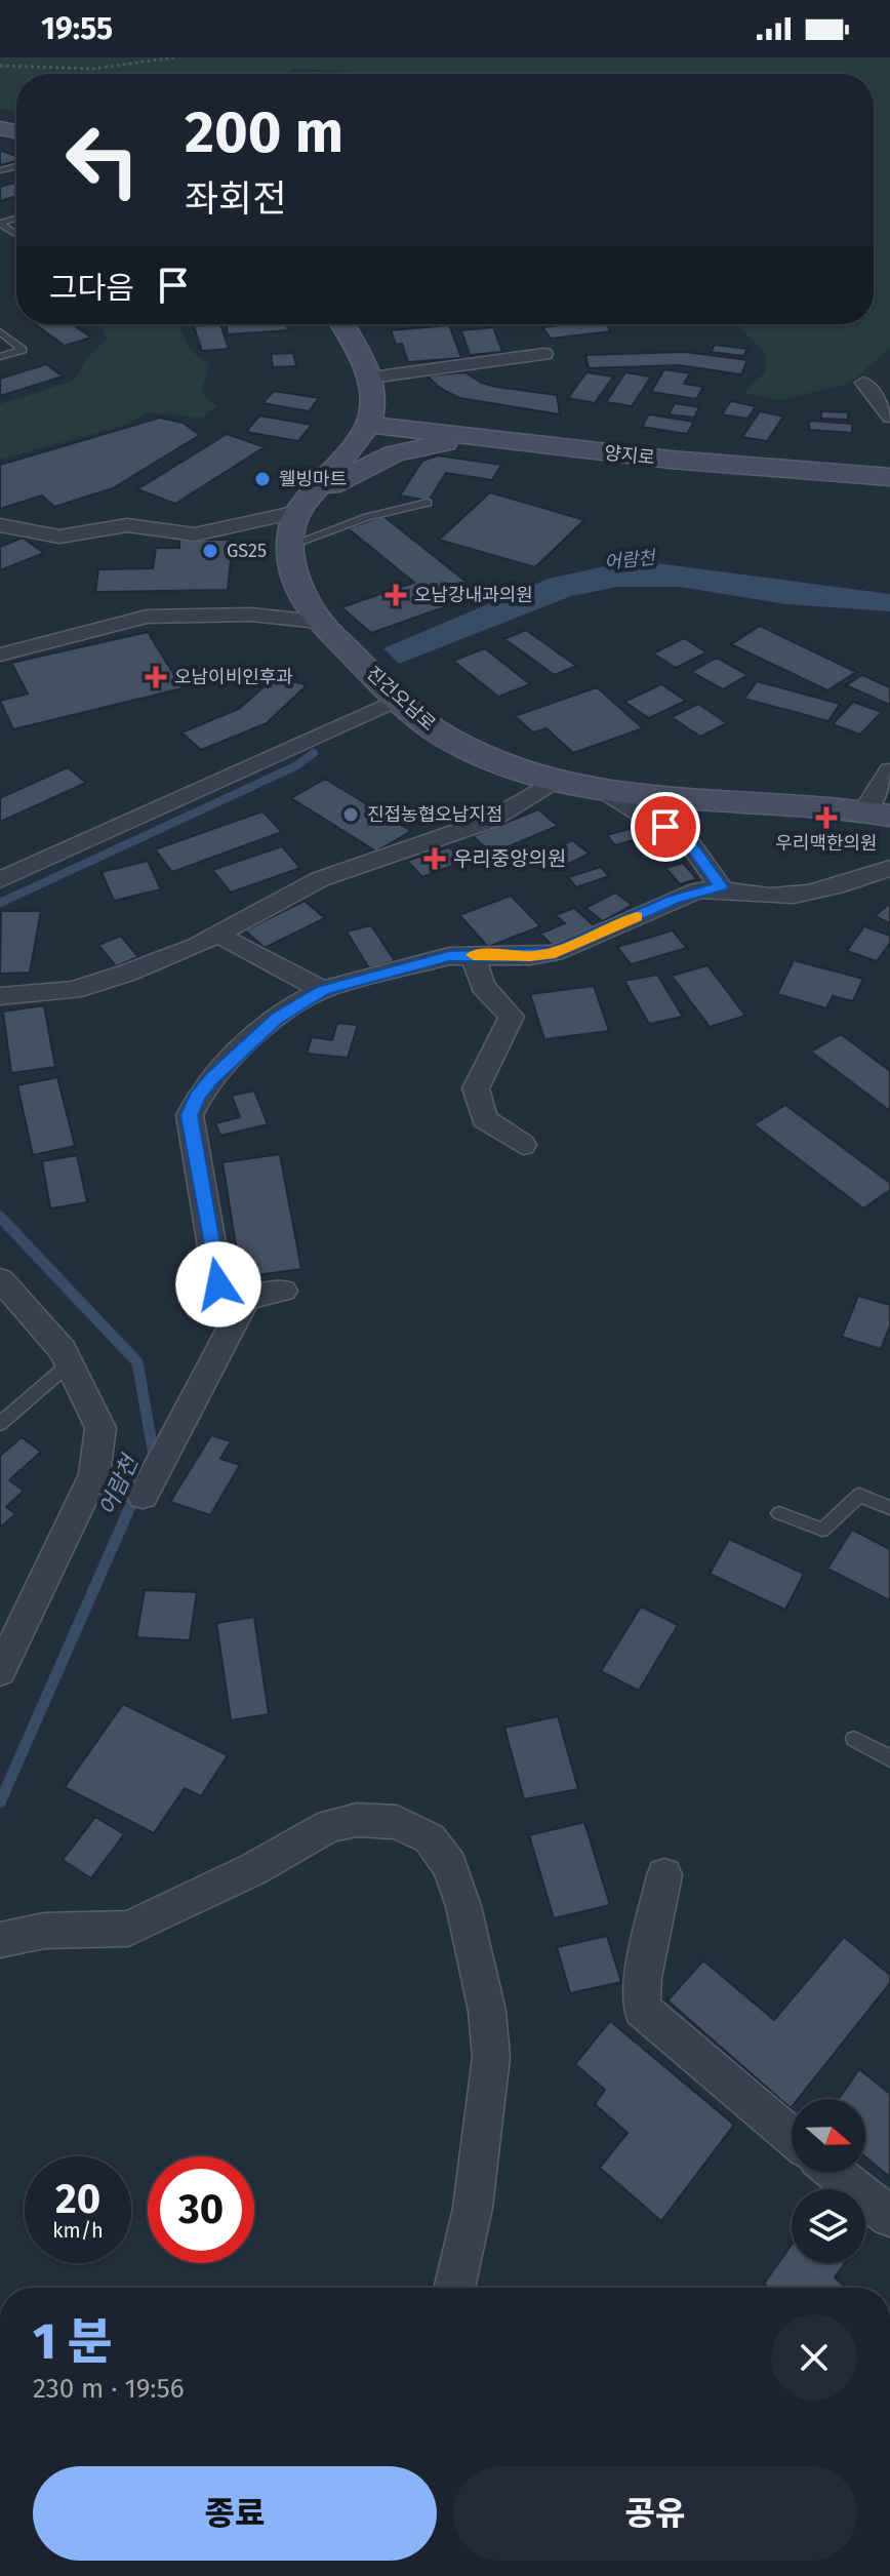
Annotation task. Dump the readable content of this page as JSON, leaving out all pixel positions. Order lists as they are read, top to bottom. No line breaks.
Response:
{"streets":{"main road":["양지로","진건오남로"]},"crossings":[["양지로","진건오남로"]],"water":["어람천"],"places":{"other":["웰빙마트","GS25","진접농협오남지점"],"health":["오남강내과의원","오남이비인후과","우리맥한의원","우리중앙의원"]},"north":"right","page":{"status":"19:55","turn":["200 m","좌회전"],"then":"그다음","speed":"20 km/h","limit":"30","heading":["1 분","230 m · 19:56"],"buttons":["종료","공유"]}}
